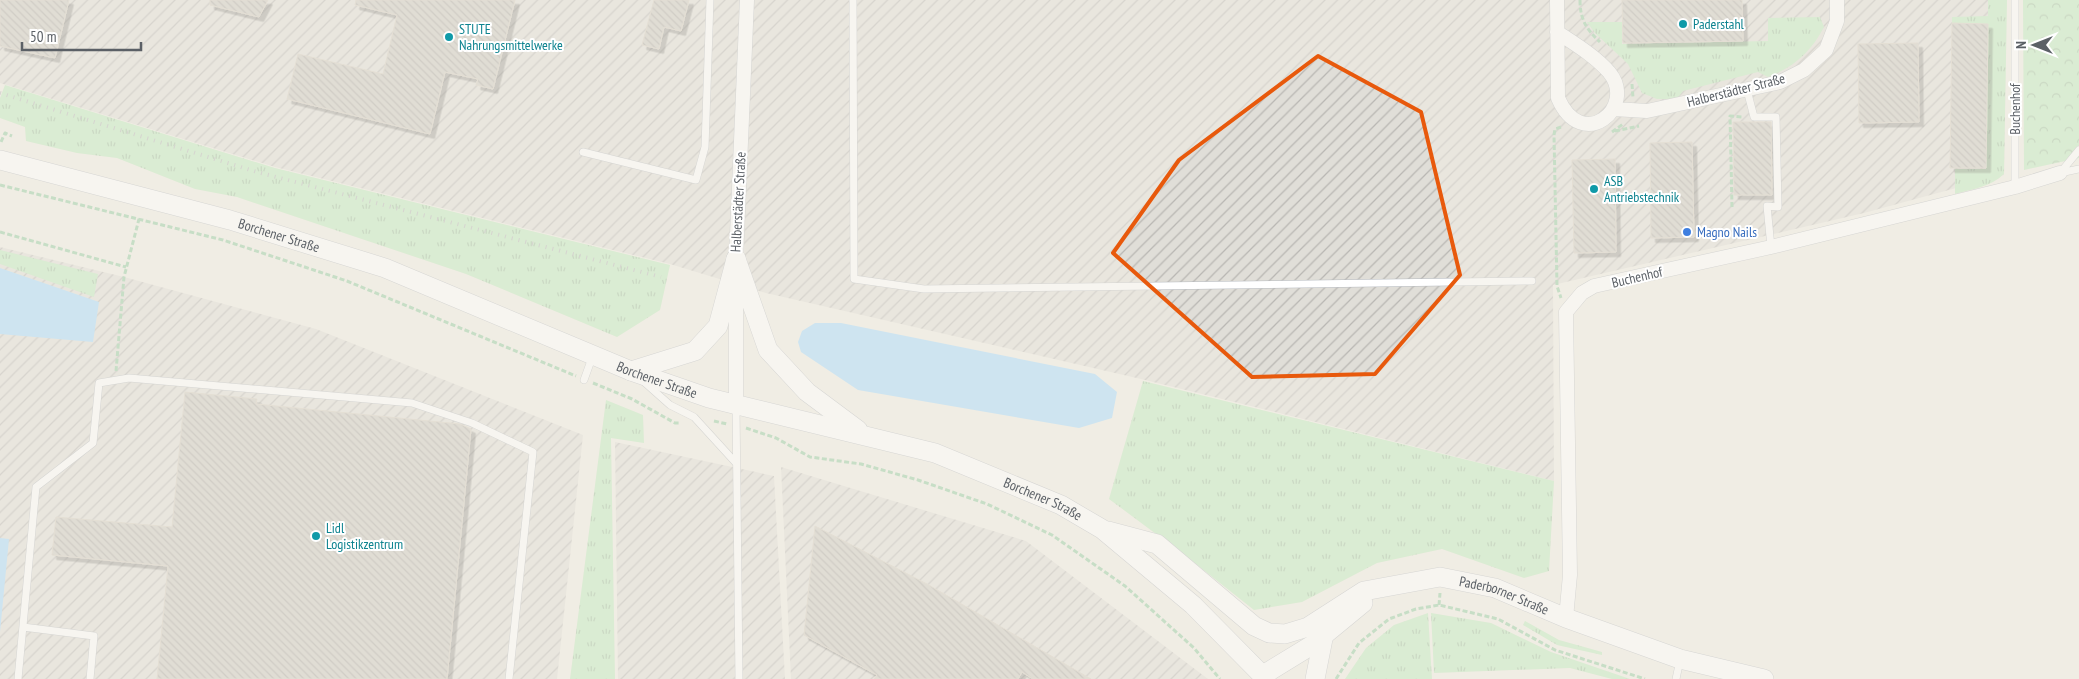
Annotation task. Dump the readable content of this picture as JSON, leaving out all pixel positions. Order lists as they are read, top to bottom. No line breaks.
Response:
{"streets":{"main road":["Borchener Straße","Paderborner Straße"],"street":["Halberstädter Straße","Buchenhof"]},"crossings":[["Halberstädter Straße","Borchener Straße"],["Borchener Straße","Paderborner Straße"]],"places":["Paderstahl","STUTE Nahrungsmittelwerke","ASB Antriebstechnik","Magno Nails","Lidl Logistikzentrum"],"scale_bar":"50 m","north":"left"}
